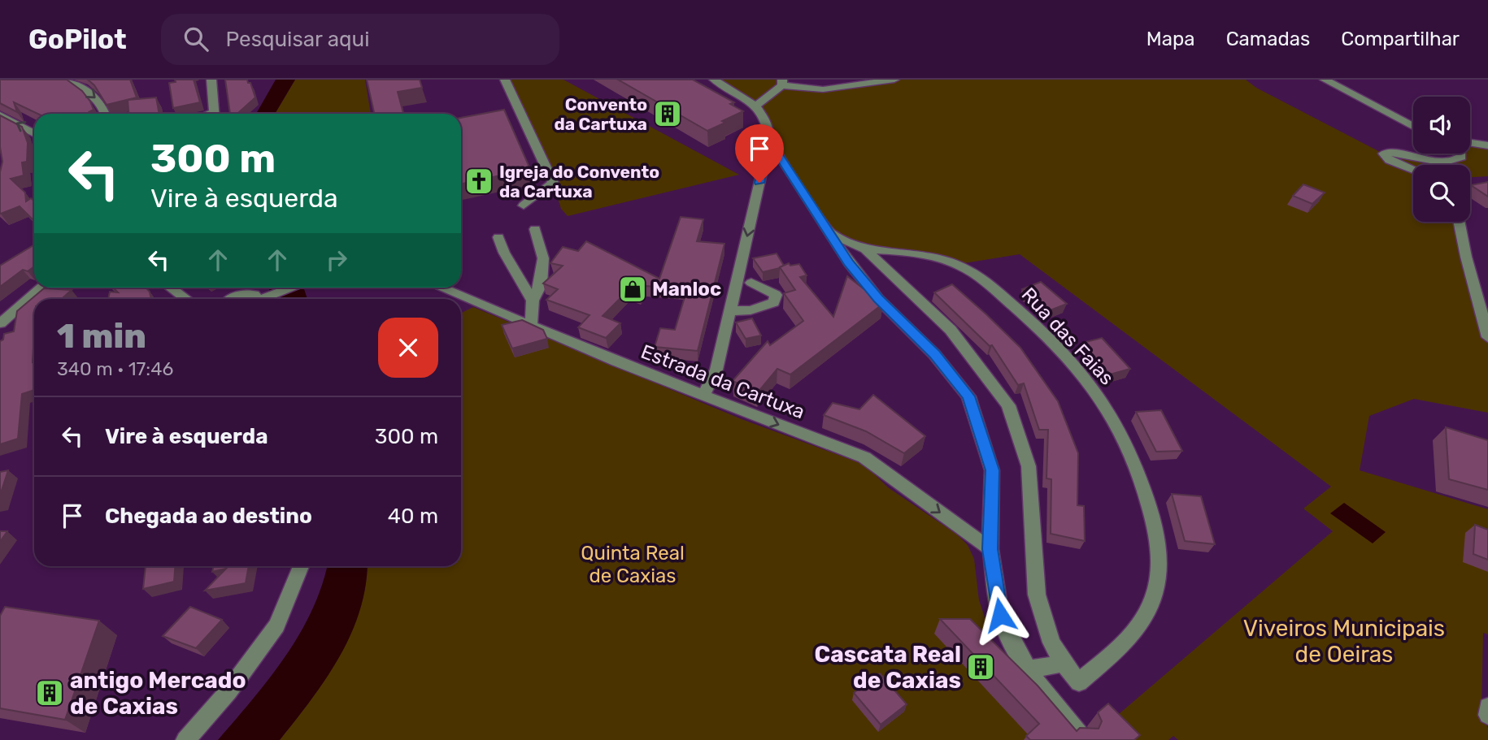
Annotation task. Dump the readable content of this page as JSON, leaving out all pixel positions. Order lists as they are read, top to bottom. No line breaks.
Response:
{"streets":{"street":["Rua das Faias","Estrada da Cartuxa"]},"one_way":["Estrada da Cartuxa"],"parks":["Quinta Real de Caxias","Viveiros Municipais de Oeiras"],"places":{"building":["Convento da Cartuxa","Cascata Real de Caxias","antigo Mercado de Caxias"],"church":["Igreja do Convento da Cartuxa"],"shop":["Manloc"]},"page":{"header":"GoPilot","search":"Pesquisar aqui","nav":["Mapa","Camadas","Compartilhar"],"turn":["300 m","Vire à esquerda"],"heading":["1 min","340 m · 17:46"],"list":[{"name":"Vire à esquerda","value":"300 m"},{"name":"Chegada ao destino","value":"40 m"}]}}
